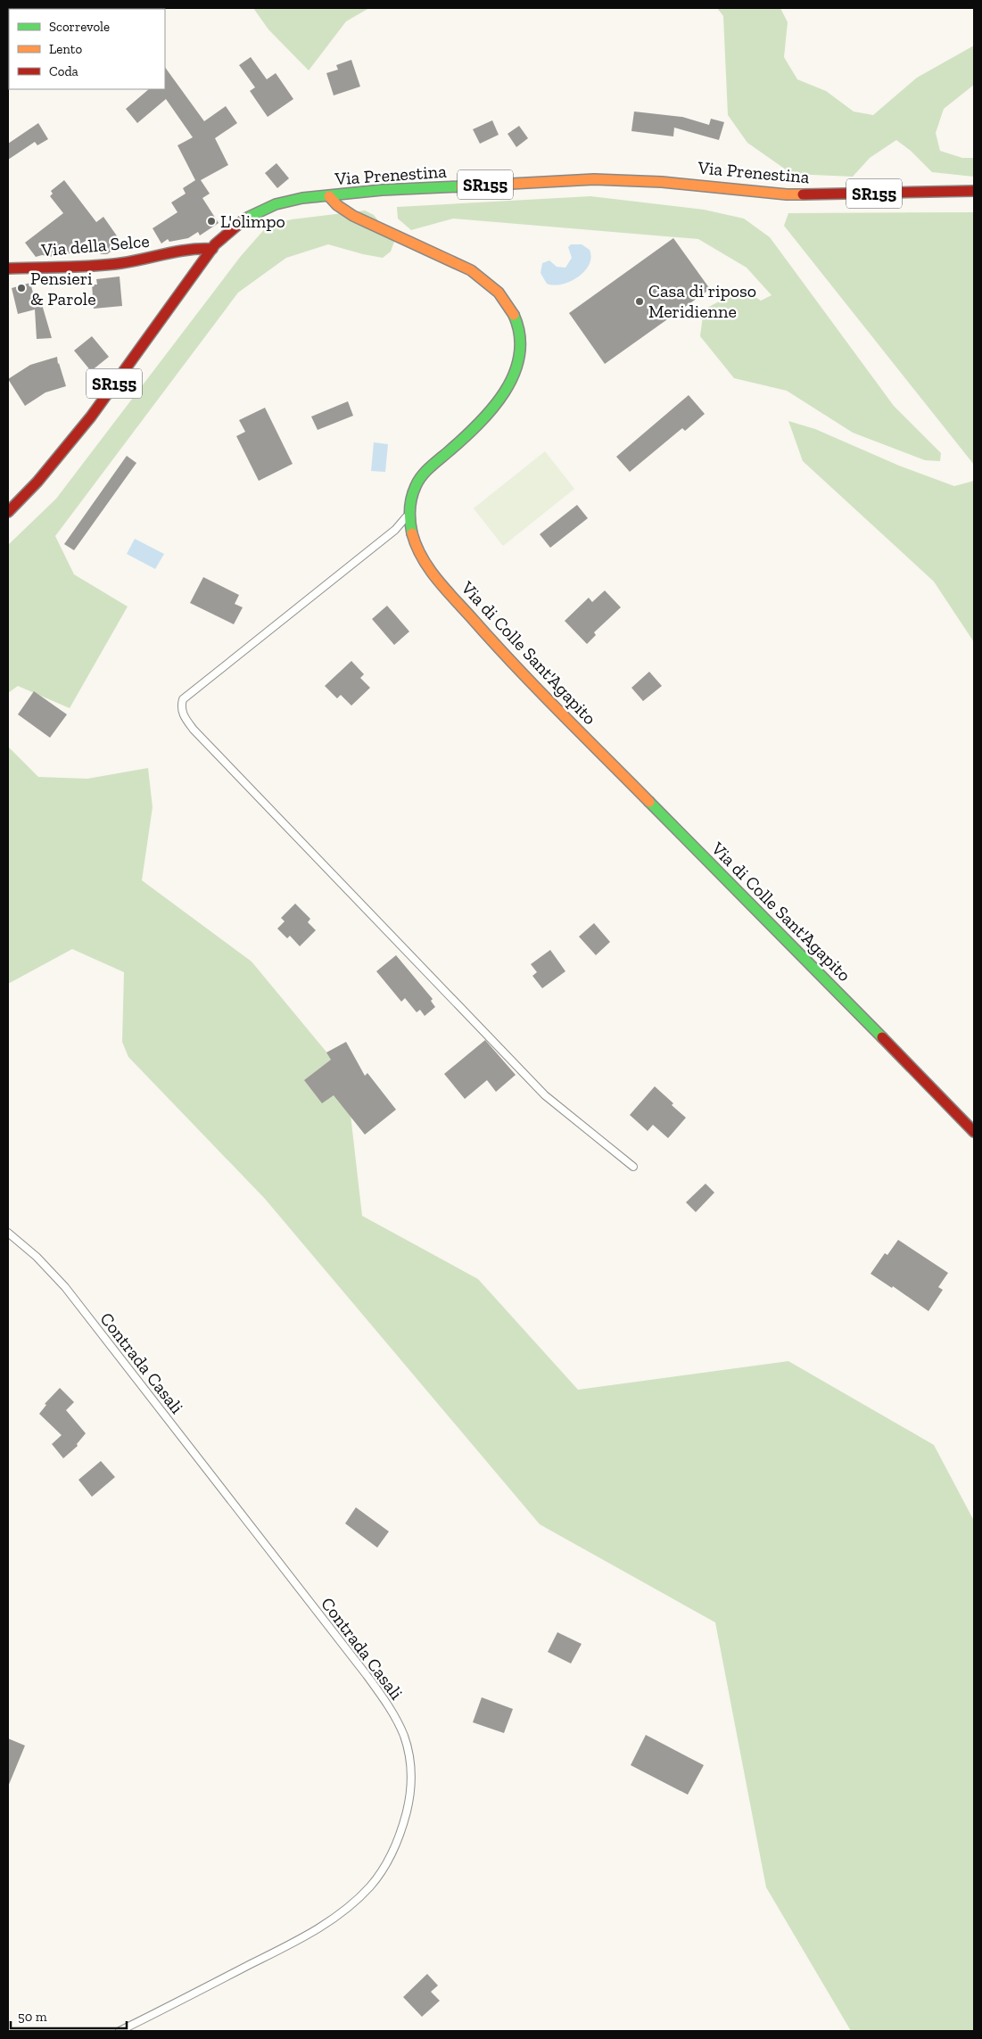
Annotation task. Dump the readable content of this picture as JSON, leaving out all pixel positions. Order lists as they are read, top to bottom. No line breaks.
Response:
{"streets":{"street":["Via Prenestina","SR155","Via della Selce","Via di Colle Sant'Agapito"],"lane":["Contrada Casali"]},"crossings":[["Via Prenestina","Via della Selce"],["Via Prenestina","Via di Colle Sant'Agapito"]],"places":["L'olimpo","Pensieri & Parole","Casa di riposo Meridienne"],"legend":["Scorrevole","Lento","Coda"],"scale_bar":"50 m"}
